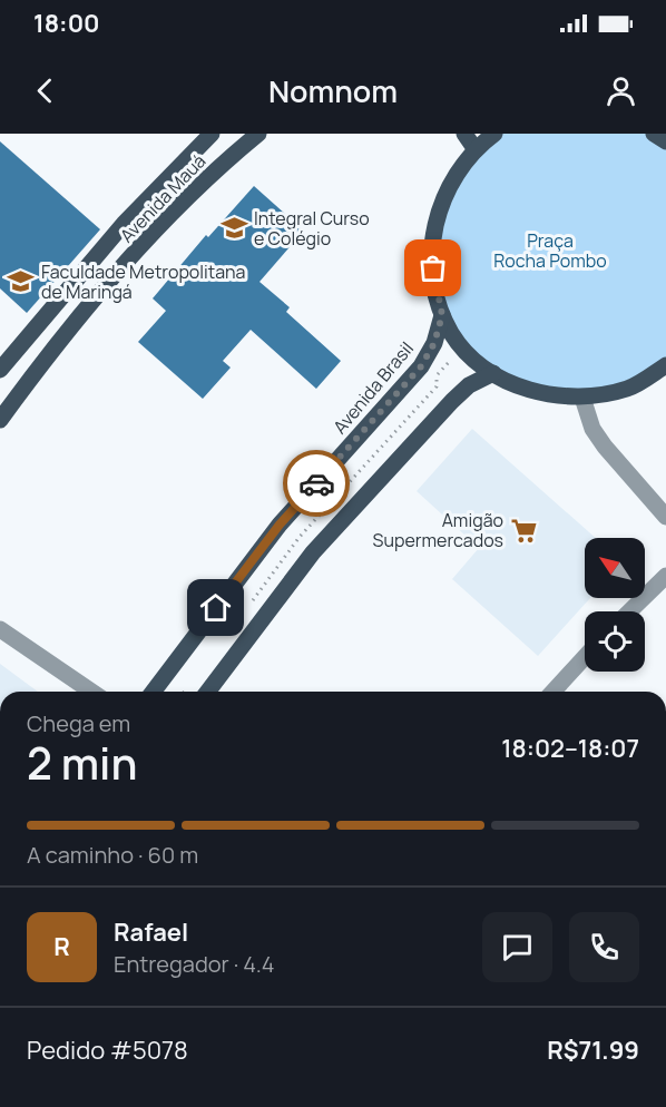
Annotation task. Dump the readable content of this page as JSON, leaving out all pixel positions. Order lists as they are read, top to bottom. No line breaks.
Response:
{"streets":{"main road":["Avenida Mauá","Avenida Brasil"]},"parks":["Praça Rocha Pombo"],"places":{"school or university":["Integral Curso e Colégio","Faculdade Metropolitana de Maringá"],"supermarket":["Amigão Supermercados"]},"north":"top left","page":{"status":"18:00","header":"Nomnom","heading":["2 min","Chega em","18:02–18:07"],"panel":["Rafael","Entregador · 4.4","Pedido #5078","R$71.99"],"bar":"A caminho · 60 m","round":"R"}}
